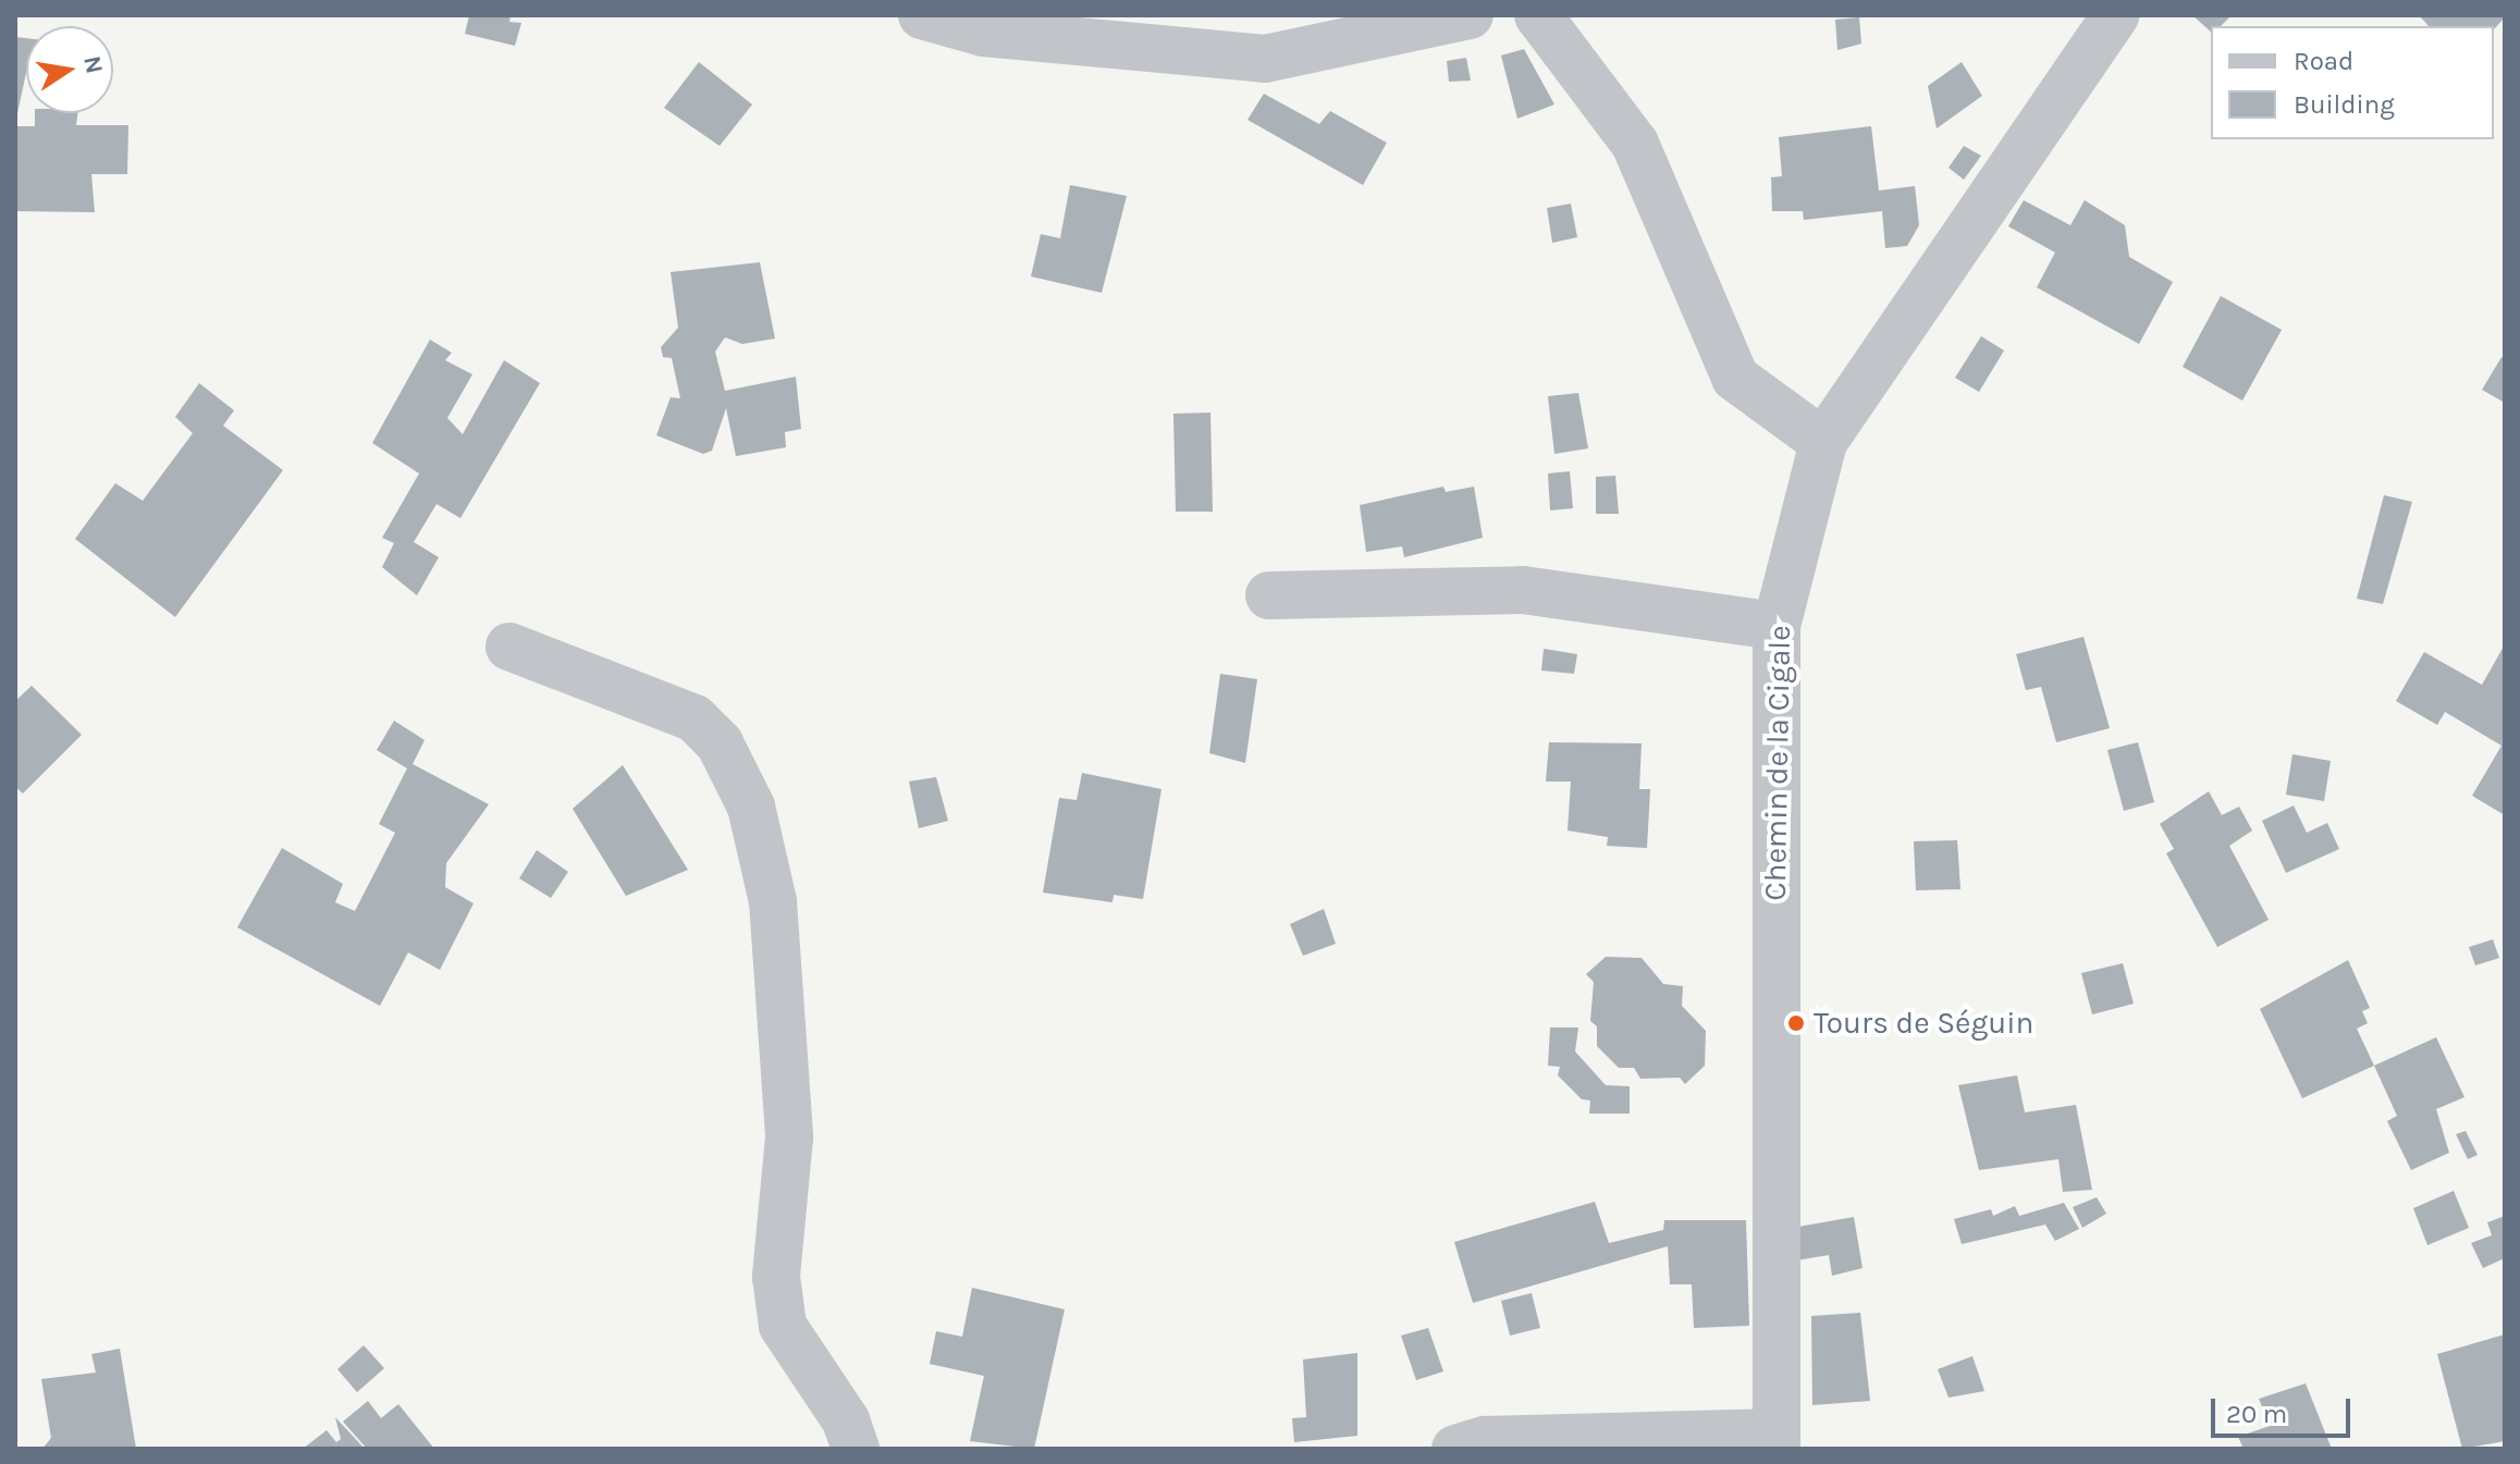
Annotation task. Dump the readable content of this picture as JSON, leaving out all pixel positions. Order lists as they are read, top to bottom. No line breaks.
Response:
{"streets":{"street":["Chemin de la Cigale"]},"places":["Tours de Séguin"],"legend":["Road","Building"],"scale_bar":"20 m","north":"right"}
